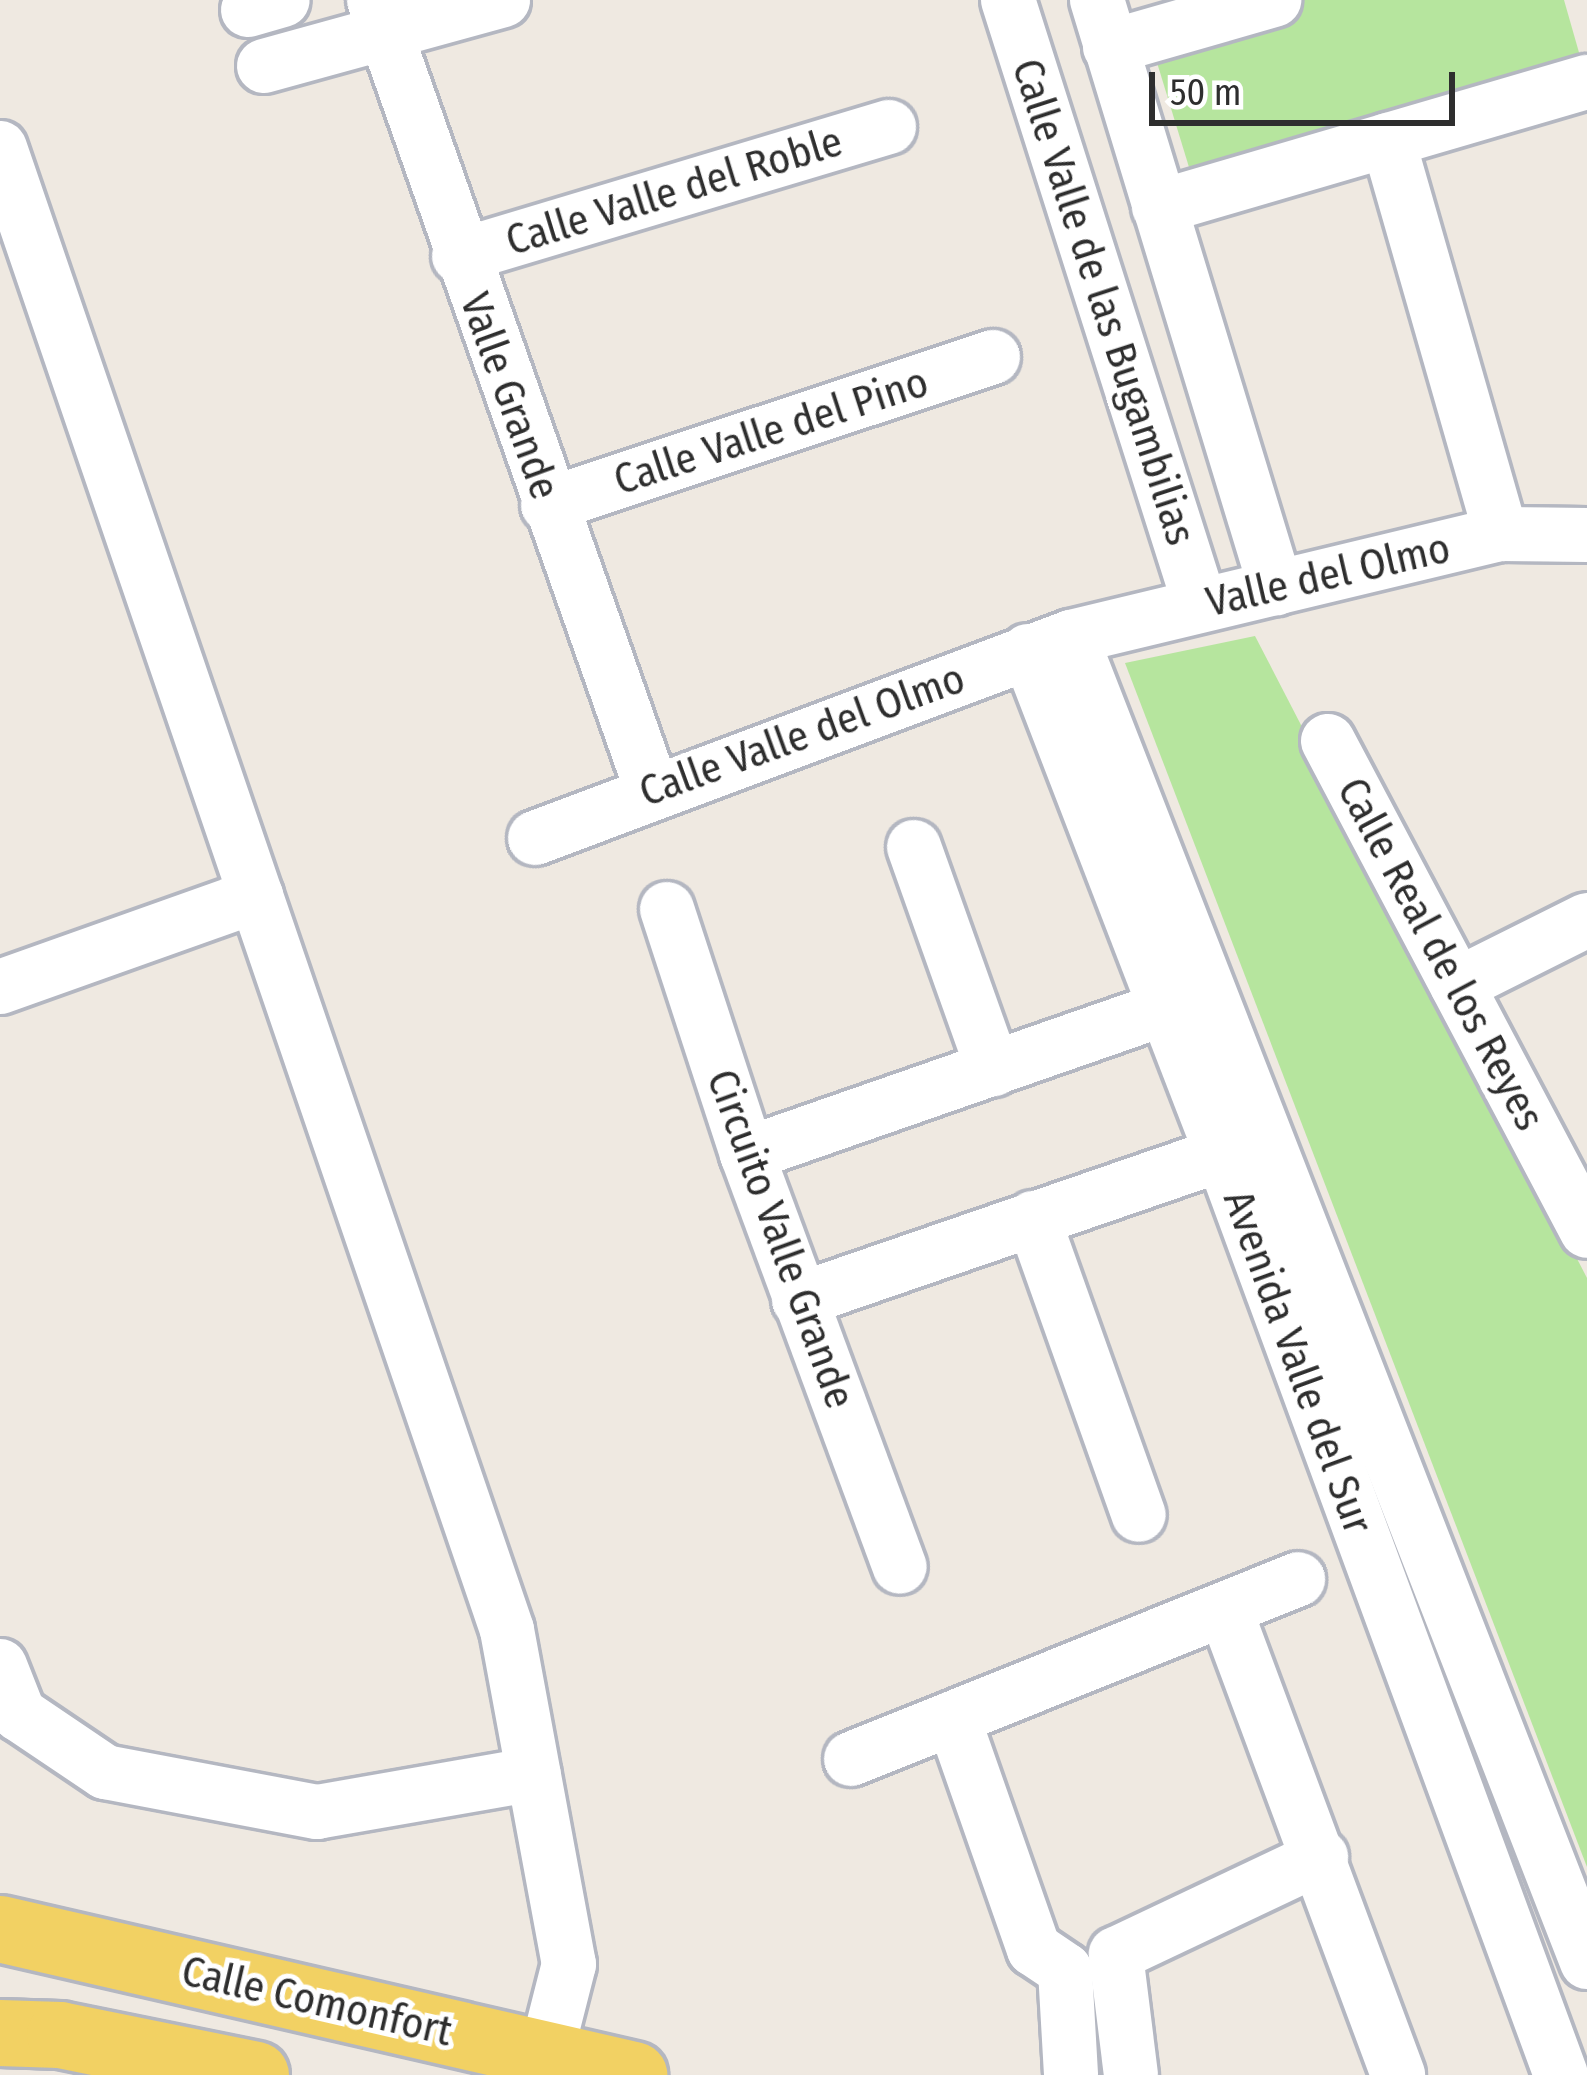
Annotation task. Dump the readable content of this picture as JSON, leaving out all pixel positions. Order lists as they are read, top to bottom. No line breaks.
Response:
{"streets":{"main road":["Calle Comonfort"],"street":["Calle Valle del Roble","Calle Valle de las Bugambilias","Valle Grande","Calle Valle del Pino","Valle del Olmo","Calle Valle del Olmo","Calle Real de los Reyes","Circuito Valle Grande","Avenida Valle del Sur"]},"crossings":[["Calle Valle del Roble","Valle Grande"],["Calle Valle de las Bugambilias","Valle del Olmo"],["Valle Grande","Calle Valle del Pino"],["Valle Grande","Calle Valle del Olmo"],["Valle del Olmo","Calle Valle del Olmo"],["Valle del Olmo","Avenida Valle del Sur"],["Calle Valle del Olmo","Avenida Valle del Sur"]],"scale_bar":"50 m"}
